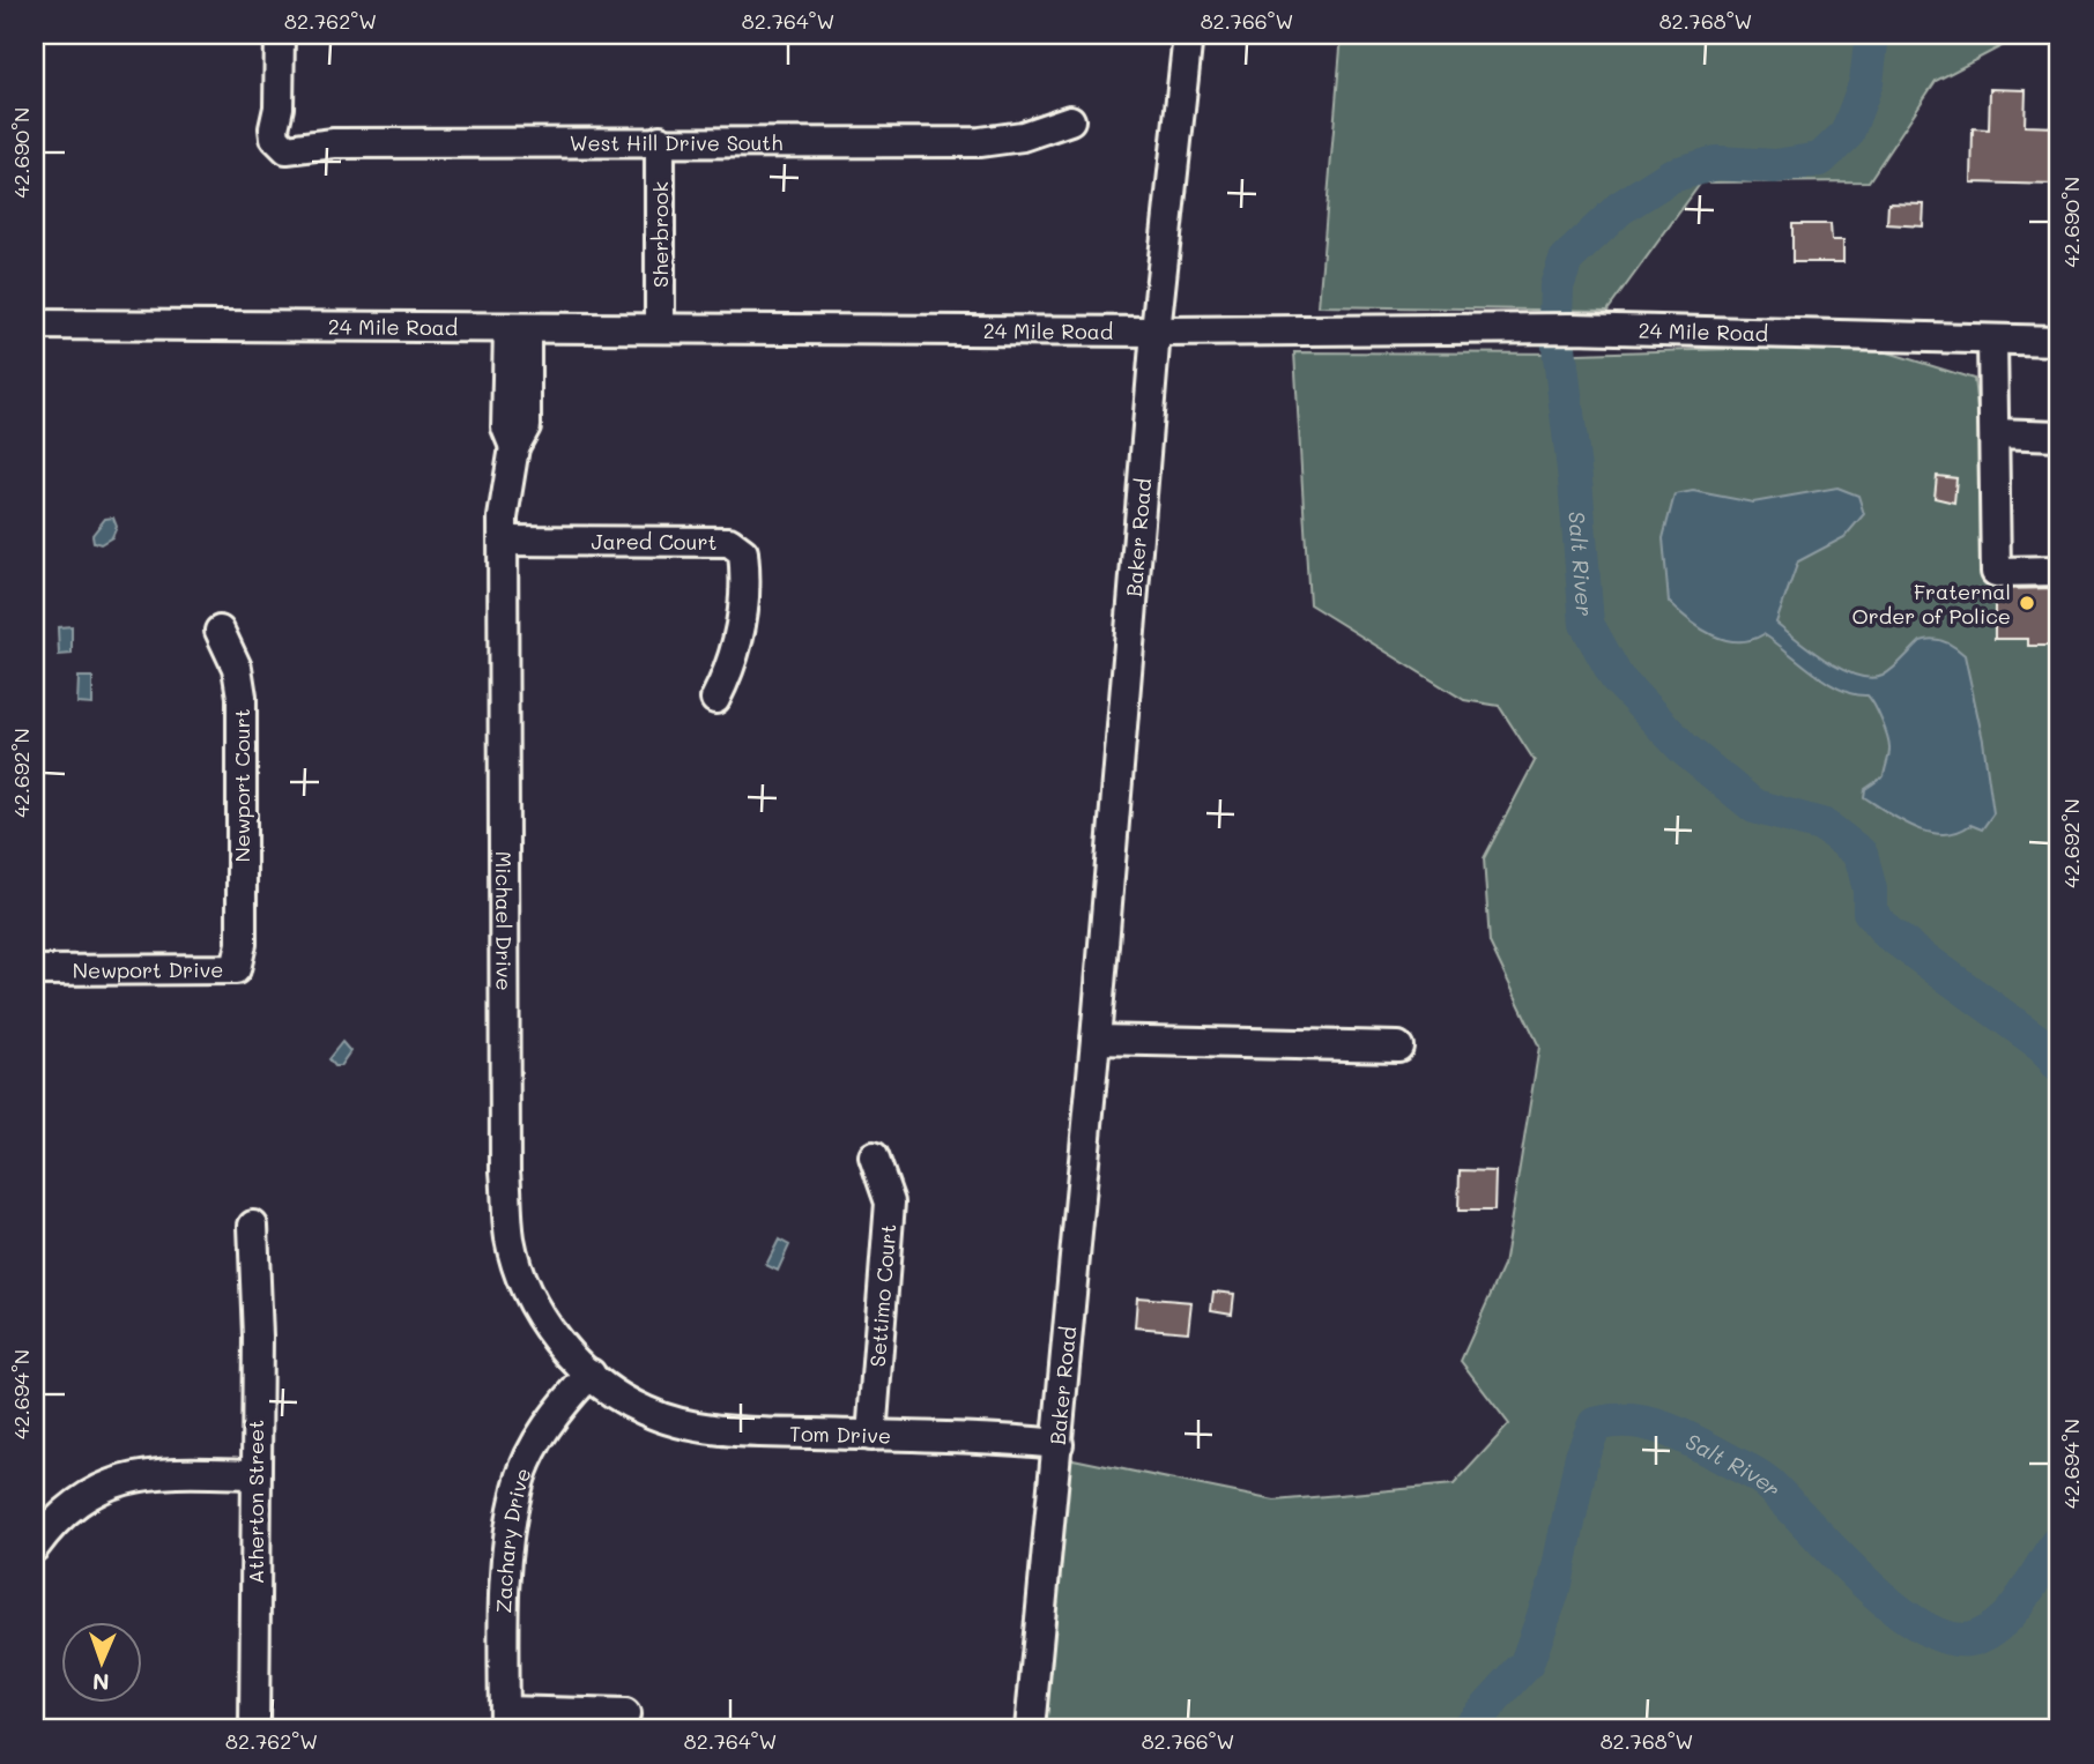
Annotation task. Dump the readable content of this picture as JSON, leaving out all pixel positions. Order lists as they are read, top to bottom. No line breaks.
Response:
{"streets":{"street":["West Hill Drive South","Sherbrook","24 Mile Road","Baker Road","Jared Court","Newport Court","Michael Drive","Newport Drive","Settimo Court","Tom Drive","Atherton Street","Zachary Drive"]},"crossings":[["West Hill Drive South","Sherbrook"],["Sherbrook","24 Mile Road"],["24 Mile Road","Baker Road"],["24 Mile Road","Michael Drive"],["Baker Road","Tom Drive"],["Jared Court","Michael Drive"],["Newport Court","Newport Drive"],["Michael Drive","Tom Drive"],["Michael Drive","Zachary Drive"],["Settimo Court","Tom Drive"],["Tom Drive","Zachary Drive"]],"water":["Salt River"],"places":["Fraternal Order of Police"],"north":"bottom","coordinates":["82.762°W","82.764°W","82.766°W","82.768°W","42.690°N","42.692°N","42.694°N"]}
